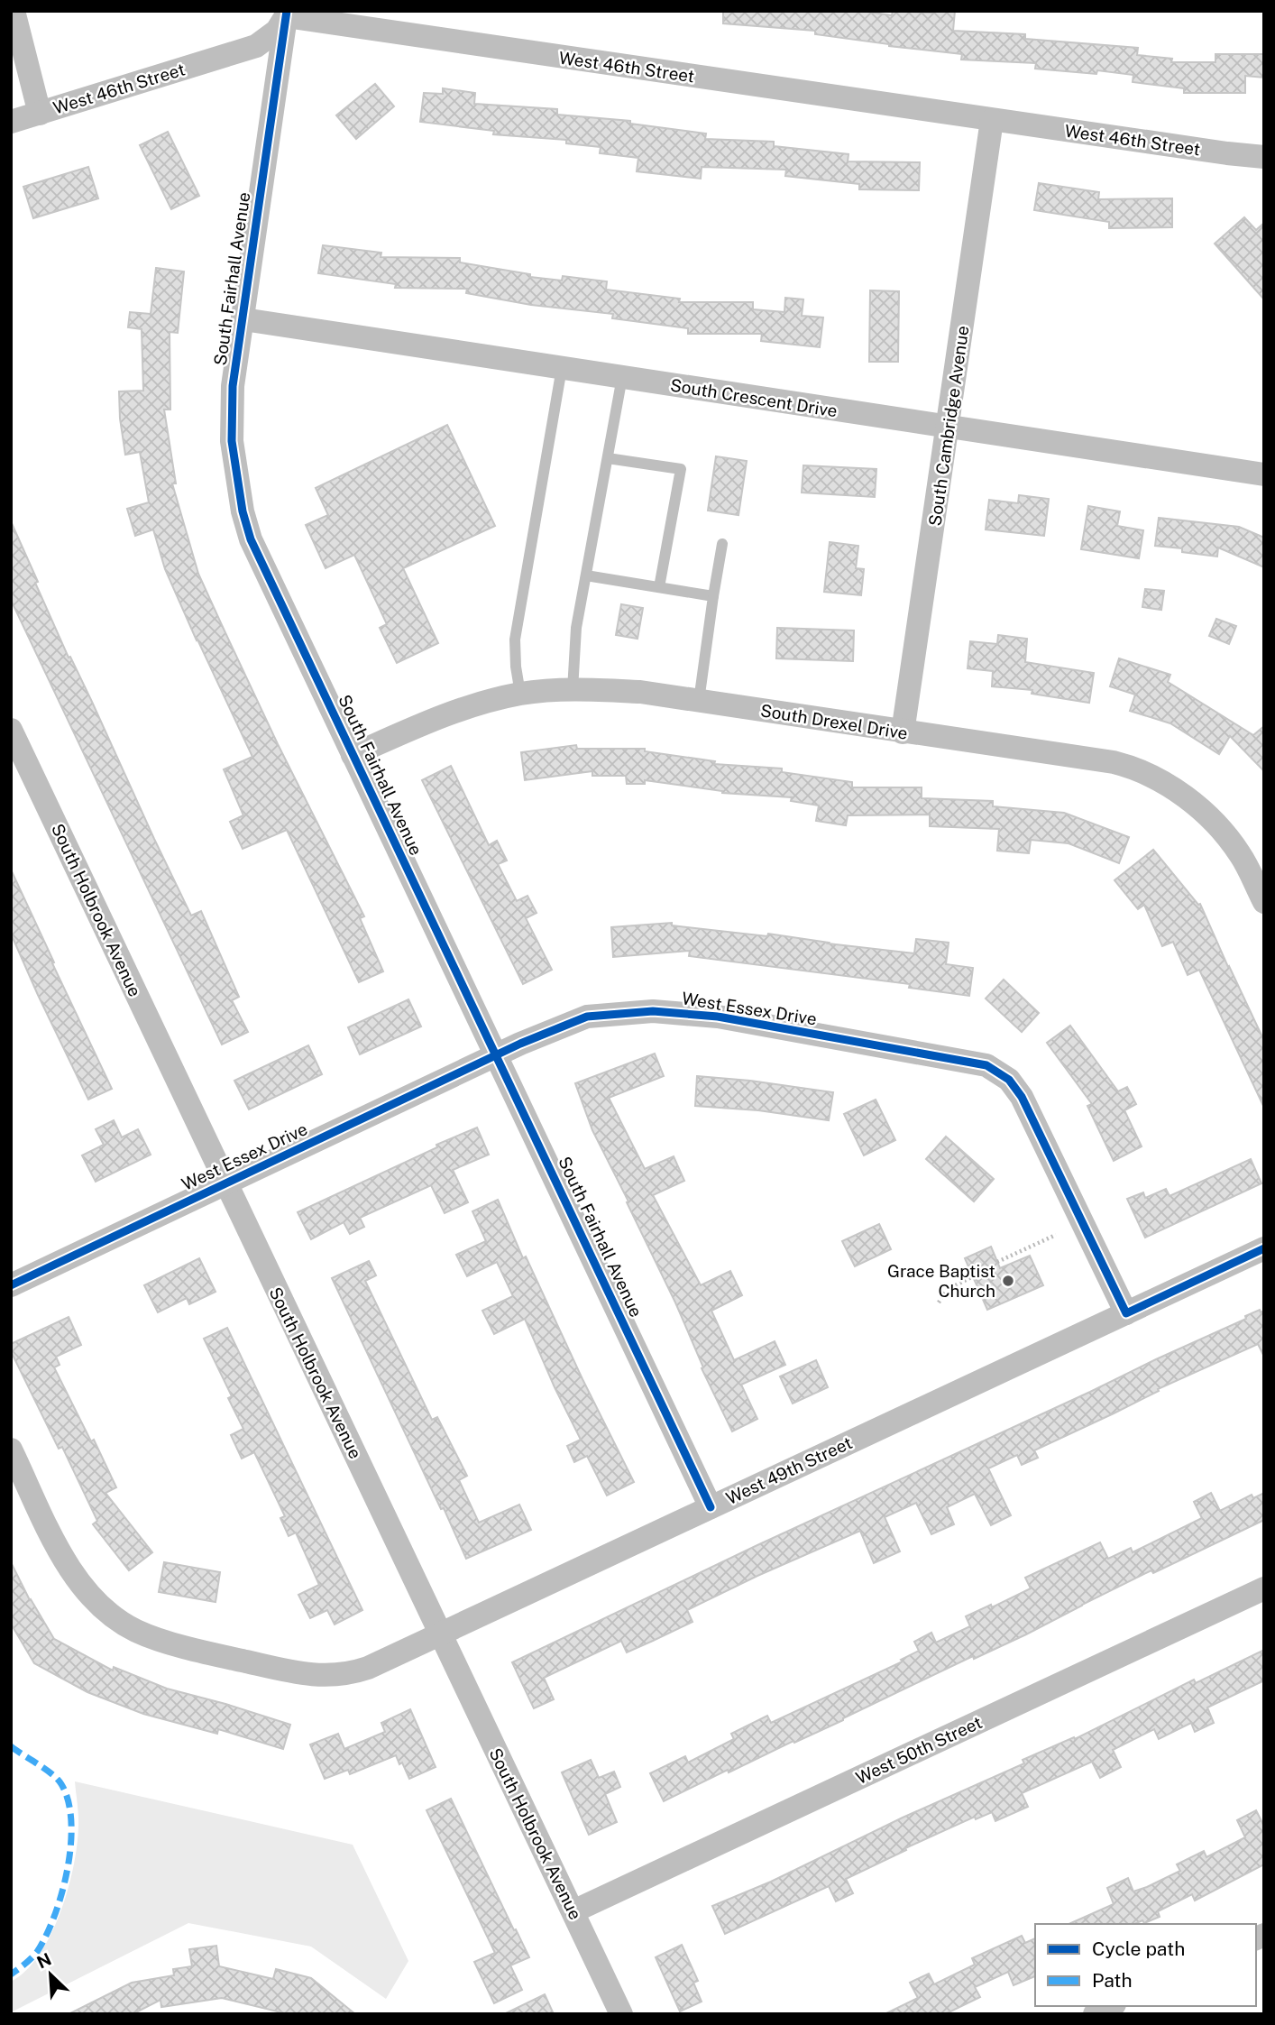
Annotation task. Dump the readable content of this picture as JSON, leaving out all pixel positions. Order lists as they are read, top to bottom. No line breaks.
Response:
{"streets":{"street":["West 46th Street","South Fairhall Avenue","South Crescent Drive","South Cambridge Avenue","South Drexel Drive","South Holbrook Avenue","West Essex Drive","West 49th Street","West 50th Street"]},"crossings":[["West 46th Street","South Fairhall Avenue"],["West 46th Street","South Cambridge Avenue"],["South Fairhall Avenue","South Crescent Drive"],["South Fairhall Avenue","South Drexel Drive"],["South Fairhall Avenue","West Essex Drive"],["South Fairhall Avenue","West 49th Street"],["South Crescent Drive","South Cambridge Avenue"],["South Cambridge Avenue","South Drexel Drive"],["South Holbrook Avenue","West Essex Drive"],["South Holbrook Avenue","West 49th Street"],["South Holbrook Avenue","West 50th Street"],["West Essex Drive","West 49th Street"]],"places":["Grace Baptist Church"],"legend":["Cycle path","Path"],"north":"top left"}
